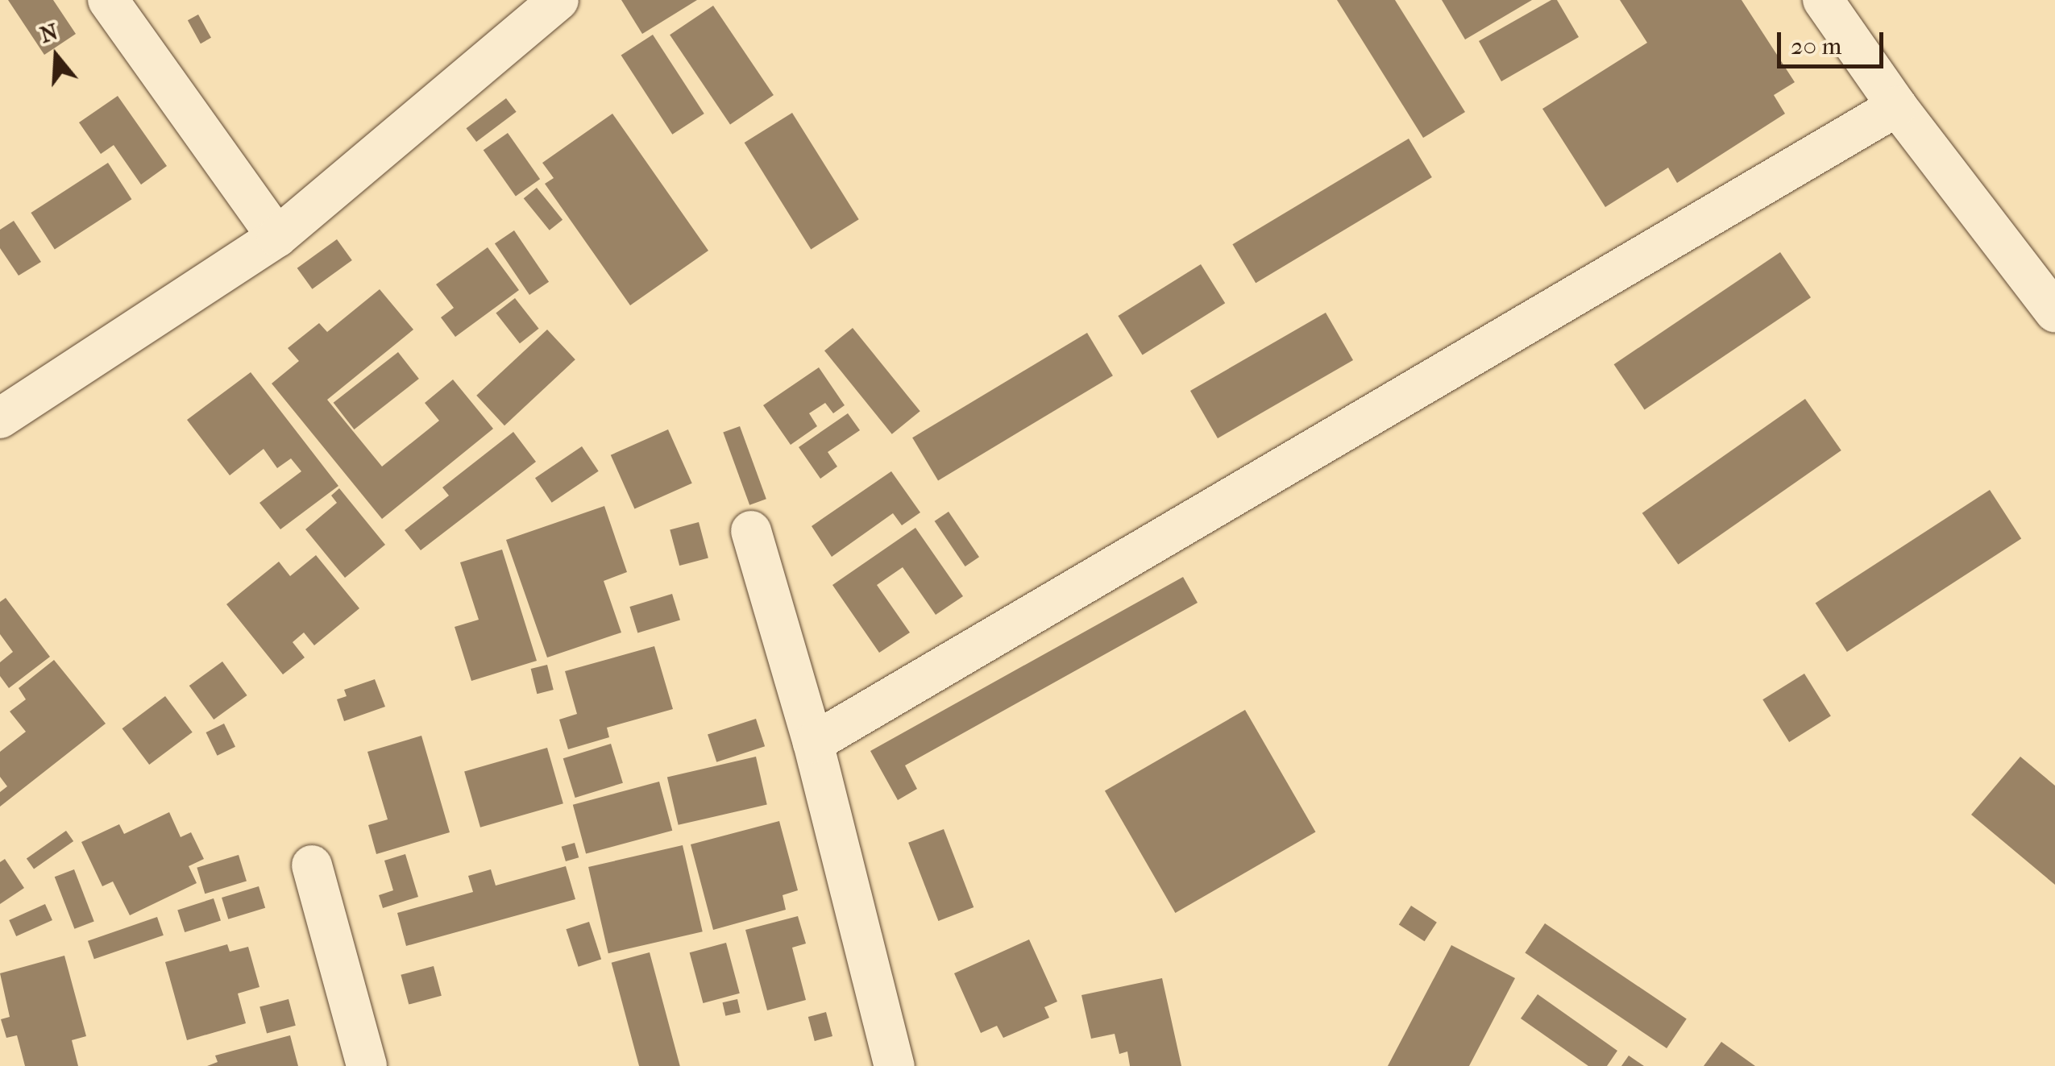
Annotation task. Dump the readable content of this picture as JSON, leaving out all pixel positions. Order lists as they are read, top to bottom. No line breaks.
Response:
{"scale_bar":"20 m","north":"top"}
